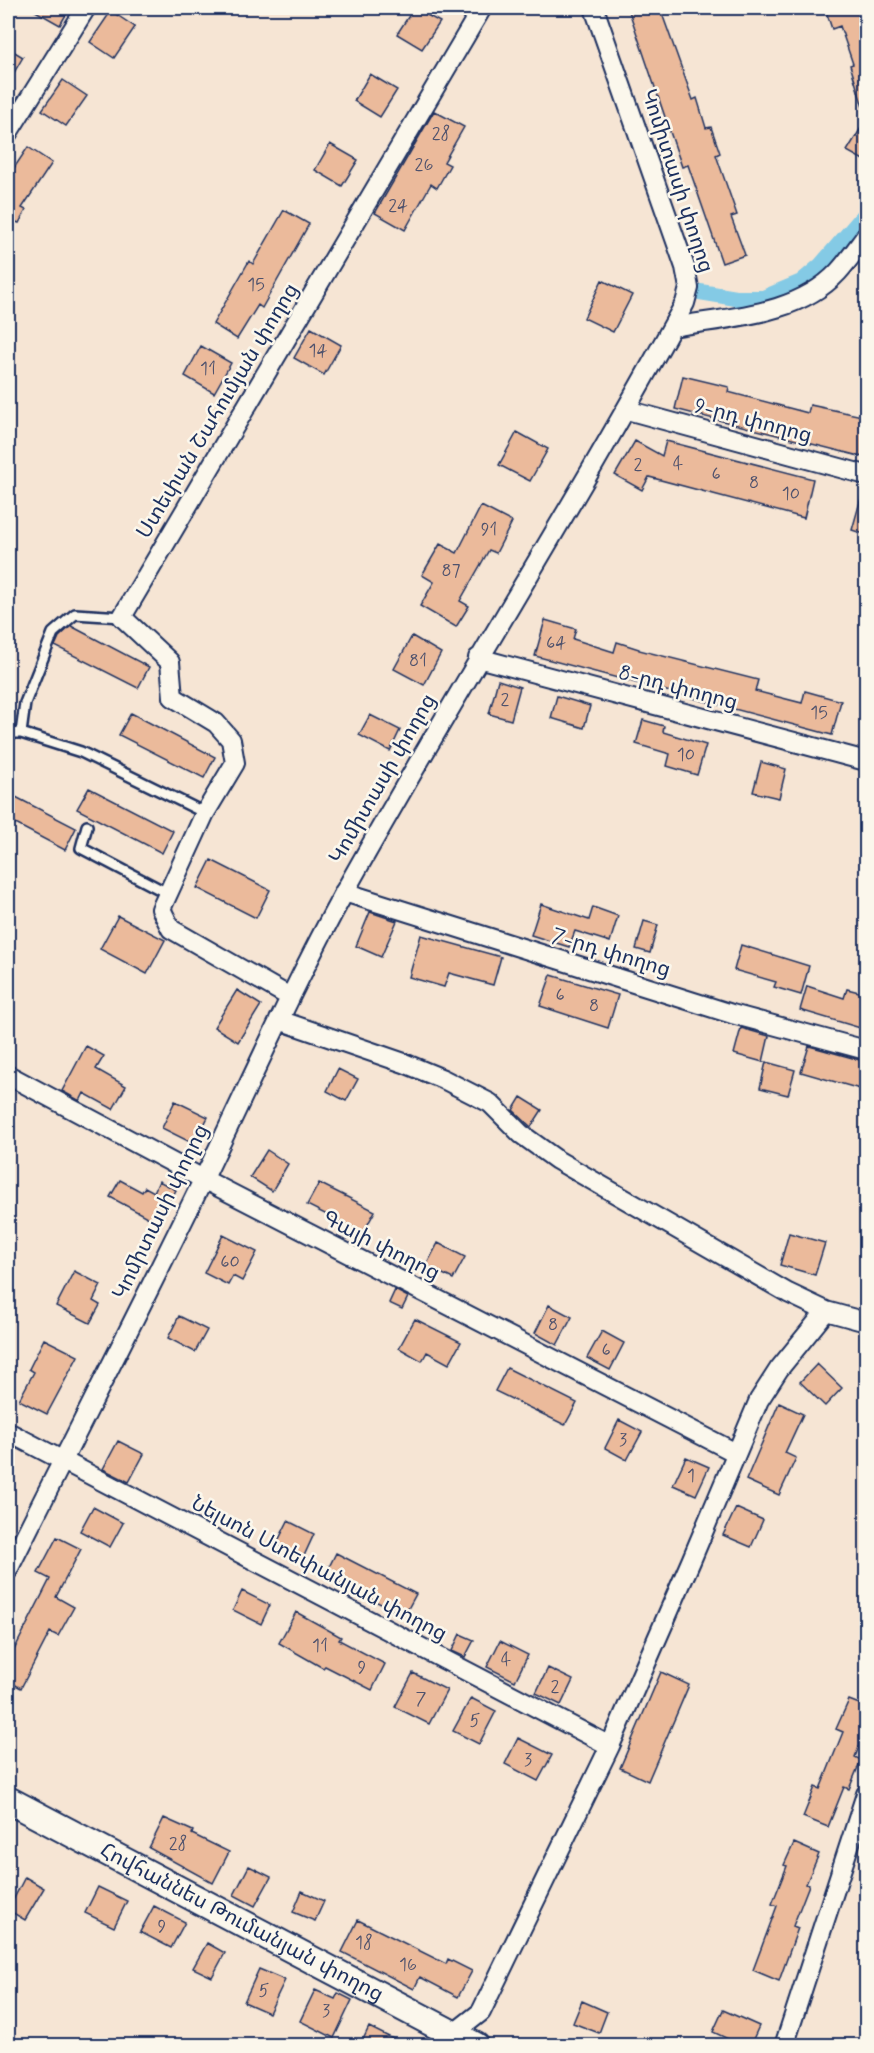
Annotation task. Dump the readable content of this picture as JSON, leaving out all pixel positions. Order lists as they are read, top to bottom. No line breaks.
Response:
{"streets":{"street":["Կոմիտասի փողոց","Ստեփան Շահումյան փողոց","9-րդ փողոց","8-րդ փողոց","7-րդ փողոց","Գայի փողոց","Նելսոն Ստեփանյան փողոց","Հովհաննես Թումանյան փողոց"]},"crossings":[["Կոմիտասի փողոց","9-րդ փողոց"],["Կոմիտասի փողոց","8-րդ փողոց"],["Կոմիտասի փողոց","7-րդ փողոց"],["Կոմիտասի փողոց","Գայի փողոց"],["Կոմիտասի փողոց","Նելսոն Ստեփանյան փողոց"]],"house_numbers":["28","26","24","15","14","11","4","2","6","8","10","91","87","64","81","2","15","10","6","8","60","8","6","3","1","11","4","9","2","7","5","3","28","9","18","16","5","3"]}
